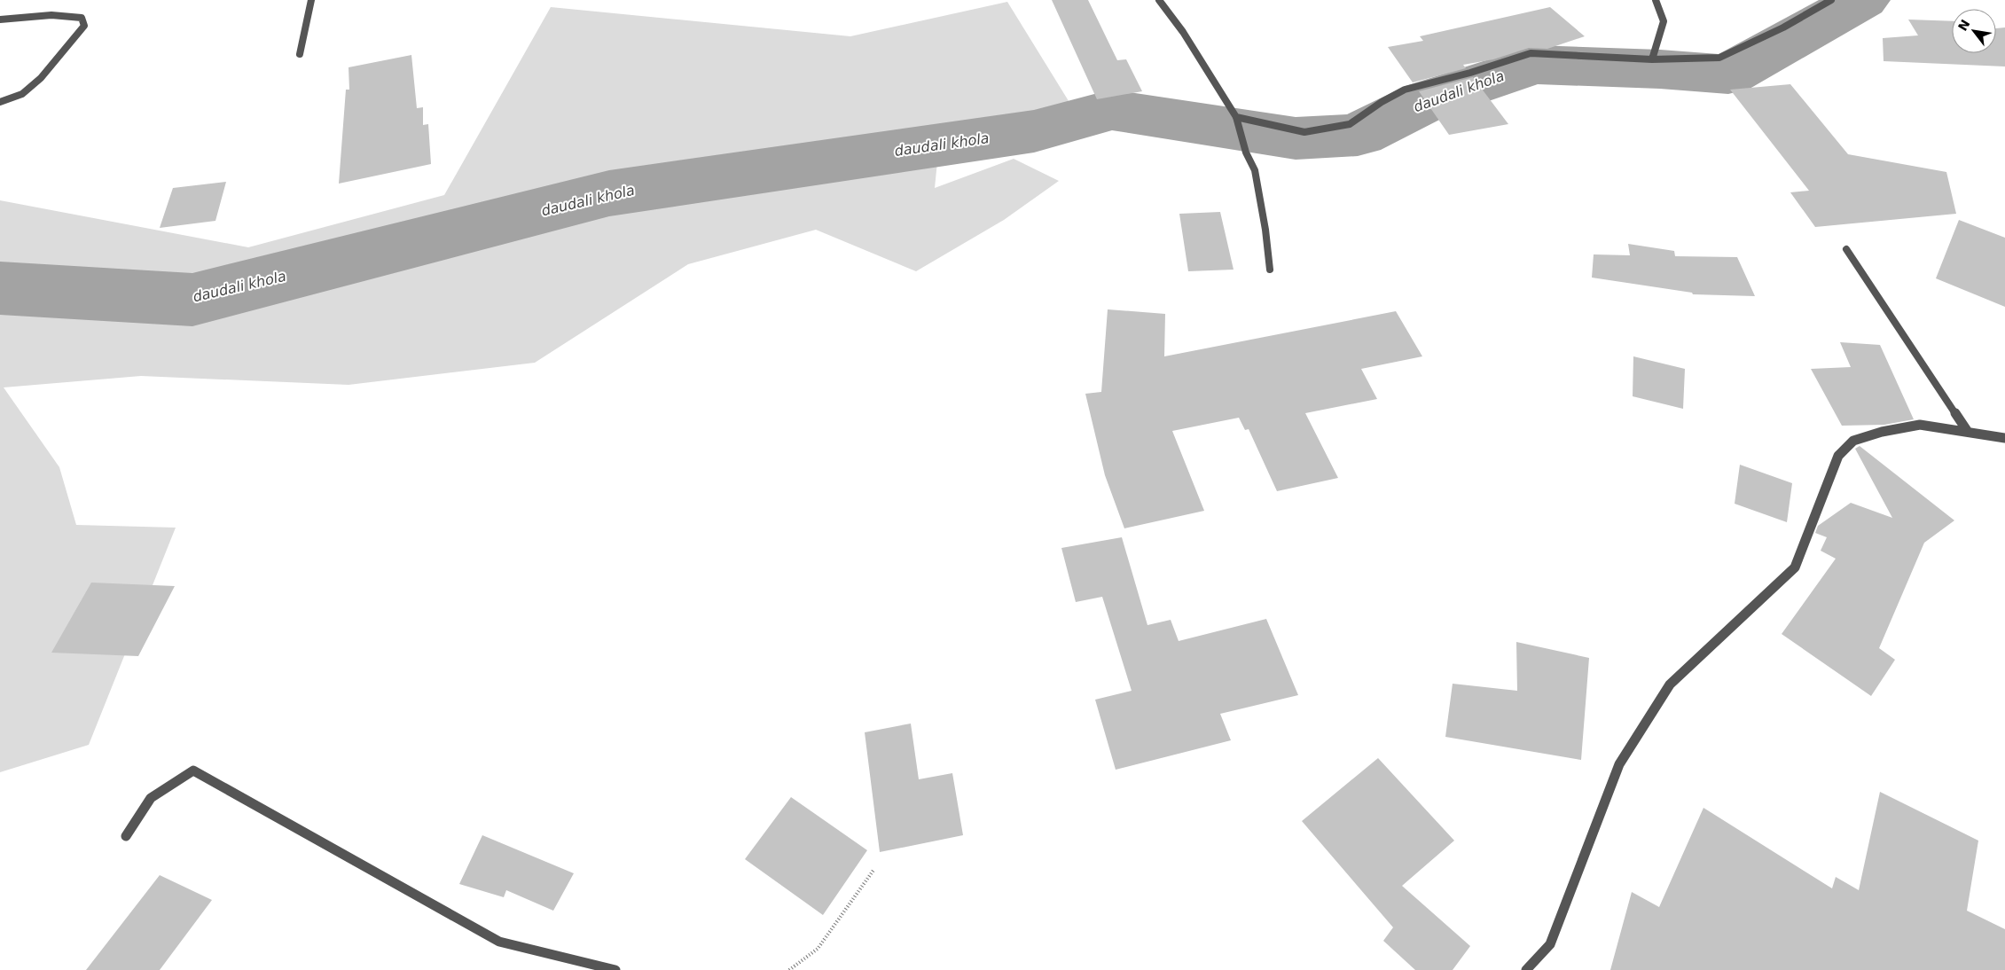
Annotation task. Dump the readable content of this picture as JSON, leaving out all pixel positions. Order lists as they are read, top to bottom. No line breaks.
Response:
{"water":["daudali khola"],"north":"top left"}
